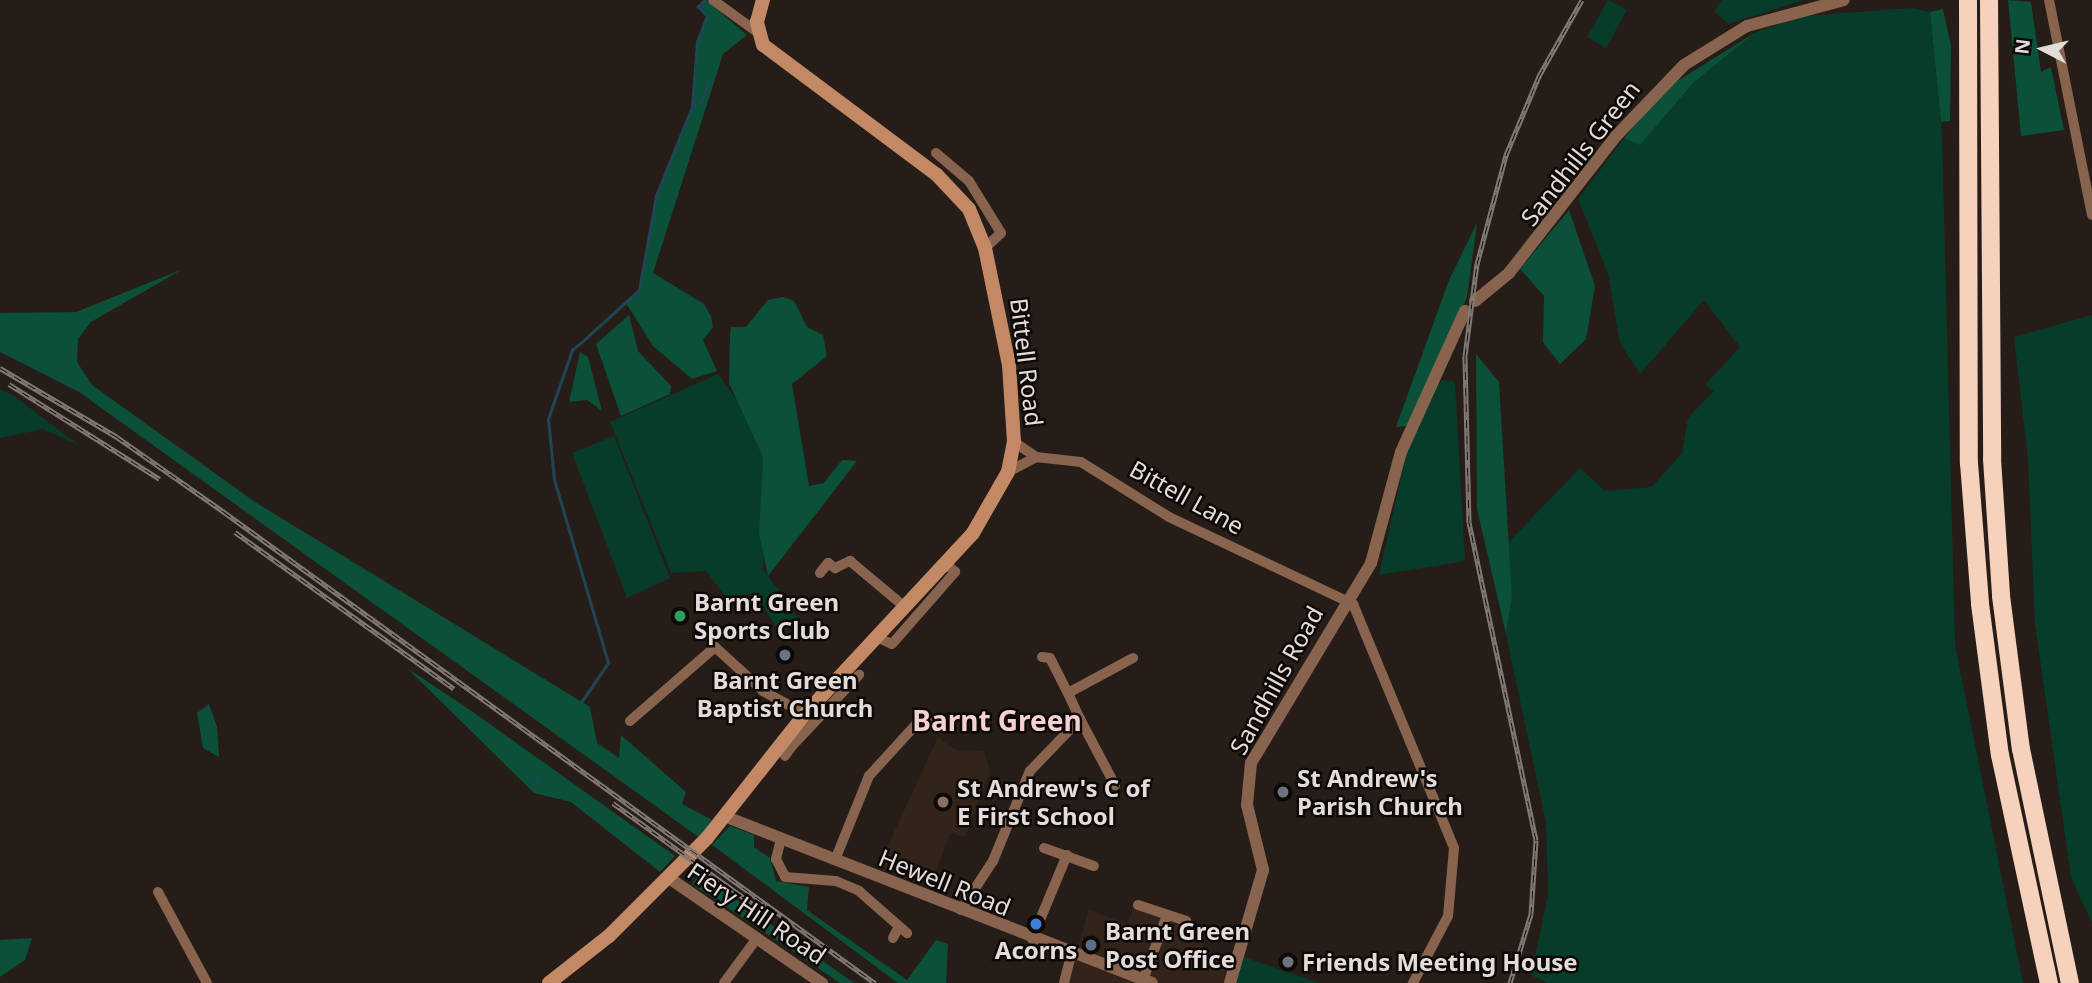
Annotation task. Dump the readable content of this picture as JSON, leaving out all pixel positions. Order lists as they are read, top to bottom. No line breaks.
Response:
{"streets":{"main road":["Bittell Road"],"street":["Sandhills Green","Bittell Lane","Sandhills Road","Hewell Road","Fiery Hill Road"]},"crossings":[["Bittell Road","Hewell Road"],["Bittell Road","Fiery Hill Road"],["Bittell Lane","Sandhills Road"]],"districts":["Barnt Green"],"places":["Barnt Green Sports Club","Barnt Green Baptist Church","St Andrew's Parish Church","St Andrew's C of E First School","Acorns","Barnt Green Post Office","Friends Meeting House"],"north":"left"}
